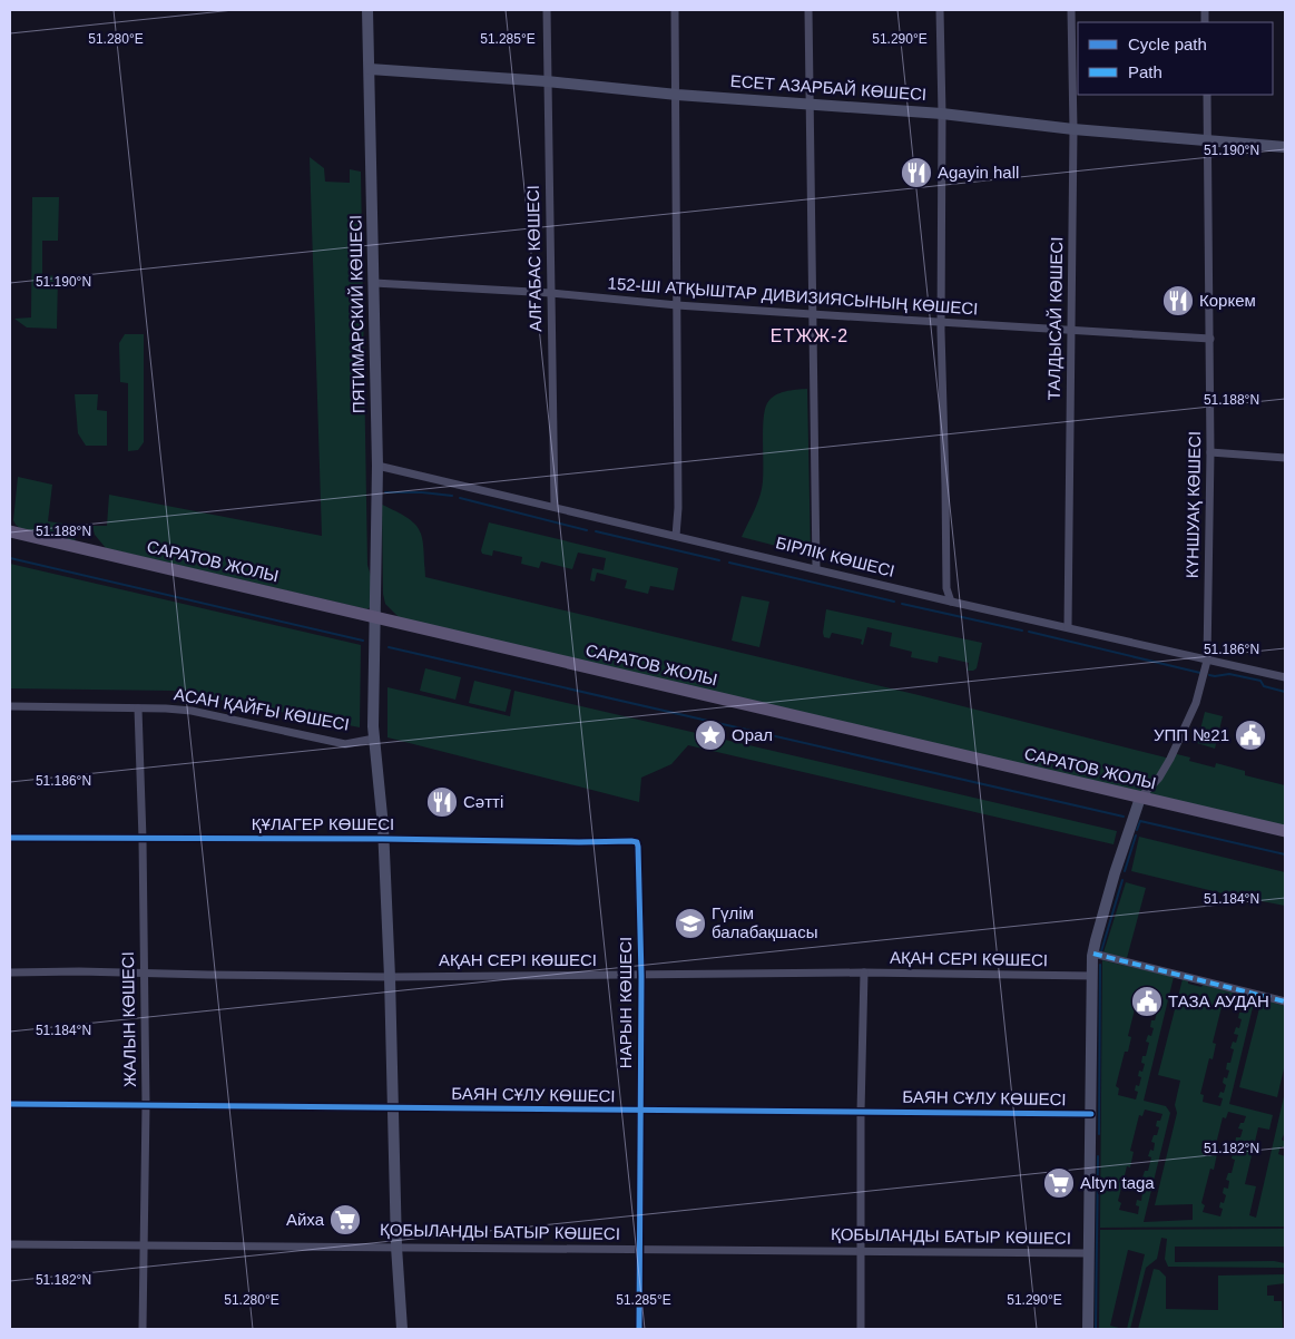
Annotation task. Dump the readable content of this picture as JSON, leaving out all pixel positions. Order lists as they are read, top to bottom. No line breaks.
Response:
{"streets":{"main road":["ЕСЕТ АЗАРБАЙ КӨШЕСІ","ПЯТИМАРСКИЙ КӨШЕСІ","САРАТОВ ЖОЛЫ"],"street":["АЛҒАБАС КӨШЕСІ","152-ШІ АТҚЫШТАР ДИВИЗИЯСЫНЫҢ КӨШЕСІ","ТАЛДЫСАЙ КӨШЕСІ","КҮНШУАҚ КӨШЕСІ","БІРЛІК КӨШЕСІ","АСАН ҚАЙҒЫ КӨШЕСІ","ҚҰЛАГЕР КӨШЕСІ","АҚАН СЕРІ КӨШЕСІ","НАРЫН КӨШЕСІ","ЖАЛЫН КӨШЕСІ","БАЯН СҰЛУ КӨШЕСІ","ҚОБЫЛАНДЫ БАТЫР КӨШЕСІ"]},"crossings":[["ЕСЕТ АЗАРБАЙ КӨШЕСІ","АЛҒАБАС КӨШЕСІ"],["ЕСЕТ АЗАРБАЙ КӨШЕСІ","ПЯТИМАРСКИЙ КӨШЕСІ"],["ЕСЕТ АЗАРБАЙ КӨШЕСІ","ТАЛДЫСАЙ КӨШЕСІ"],["ЕСЕТ АЗАРБАЙ КӨШЕСІ","КҮНШУАҚ КӨШЕСІ"],["АЛҒАБАС КӨШЕСІ","152-ШІ АТҚЫШТАР ДИВИЗИЯСЫНЫҢ КӨШЕСІ"],["АЛҒАБАС КӨШЕСІ","БІРЛІК КӨШЕСІ"],["152-ШІ АТҚЫШТАР ДИВИЗИЯСЫНЫҢ КӨШЕСІ","ПЯТИМАРСКИЙ КӨШЕСІ"],["152-ШІ АТҚЫШТАР ДИВИЗИЯСЫНЫҢ КӨШЕСІ","ТАЛДЫСАЙ КӨШЕСІ"],["152-ШІ АТҚЫШТАР ДИВИЗИЯСЫНЫҢ КӨШЕСІ","КҮНШУАҚ КӨШЕСІ"],["ПЯТИМАРСКИЙ КӨШЕСІ","БІРЛІК КӨШЕСІ"],["ПЯТИМАРСКИЙ КӨШЕСІ","САРАТОВ ЖОЛЫ"],["ПЯТИМАРСКИЙ КӨШЕСІ","АСАН ҚАЙҒЫ КӨШЕСІ"],["ПЯТИМАРСКИЙ КӨШЕСІ","ҚҰЛАГЕР КӨШЕСІ"],["ПЯТИМАРСКИЙ КӨШЕСІ","АҚАН СЕРІ КӨШЕСІ"],["ПЯТИМАРСКИЙ КӨШЕСІ","БАЯН СҰЛУ КӨШЕСІ"],["ПЯТИМАРСКИЙ КӨШЕСІ","ҚОБЫЛАНДЫ БАТЫР КӨШЕСІ"],["ТАЛДЫСАЙ КӨШЕСІ","БІРЛІК КӨШЕСІ"],["КҮНШУАҚ КӨШЕСІ","БІРЛІК КӨШЕСІ"],["КҮНШУАҚ КӨШЕСІ","САРАТОВ ЖОЛЫ"],["АСАН ҚАЙҒЫ КӨШЕСІ","ЖАЛЫН КӨШЕСІ"],["ҚҰЛАГЕР КӨШЕСІ","НАРЫН КӨШЕСІ"],["ҚҰЛАГЕР КӨШЕСІ","ЖАЛЫН КӨШЕСІ"],["АҚАН СЕРІ КӨШЕСІ","НАРЫН КӨШЕСІ"],["АҚАН СЕРІ КӨШЕСІ","ЖАЛЫН КӨШЕСІ"],["НАРЫН КӨШЕСІ","БАЯН СҰЛУ КӨШЕСІ"],["НАРЫН КӨШЕСІ","ҚОБЫЛАНДЫ БАТЫР КӨШЕСІ"],["ЖАЛЫН КӨШЕСІ","БАЯН СҰЛУ КӨШЕСІ"],["ЖАЛЫН КӨШЕСІ","ҚОБЫЛАНДЫ БАТЫР КӨШЕСІ"]],"districts":["ЕТЖЖ-2"],"places":{"restaurant":["Agayin hall","Коркем","Сәтті"],"place":["Орал"],"public building":["УПП №21","ТАЗА АУДАН"],"school or university":["Гүлім балабақшасы"],"supermarket":["Altyn taga","Айха"]},"legend":["Cycle path","Path"],"coordinates":["51.280°E","51.285°E","51.290°E","51.190°N","51.188°N","51.186°N","51.184°N","51.182°N"]}
